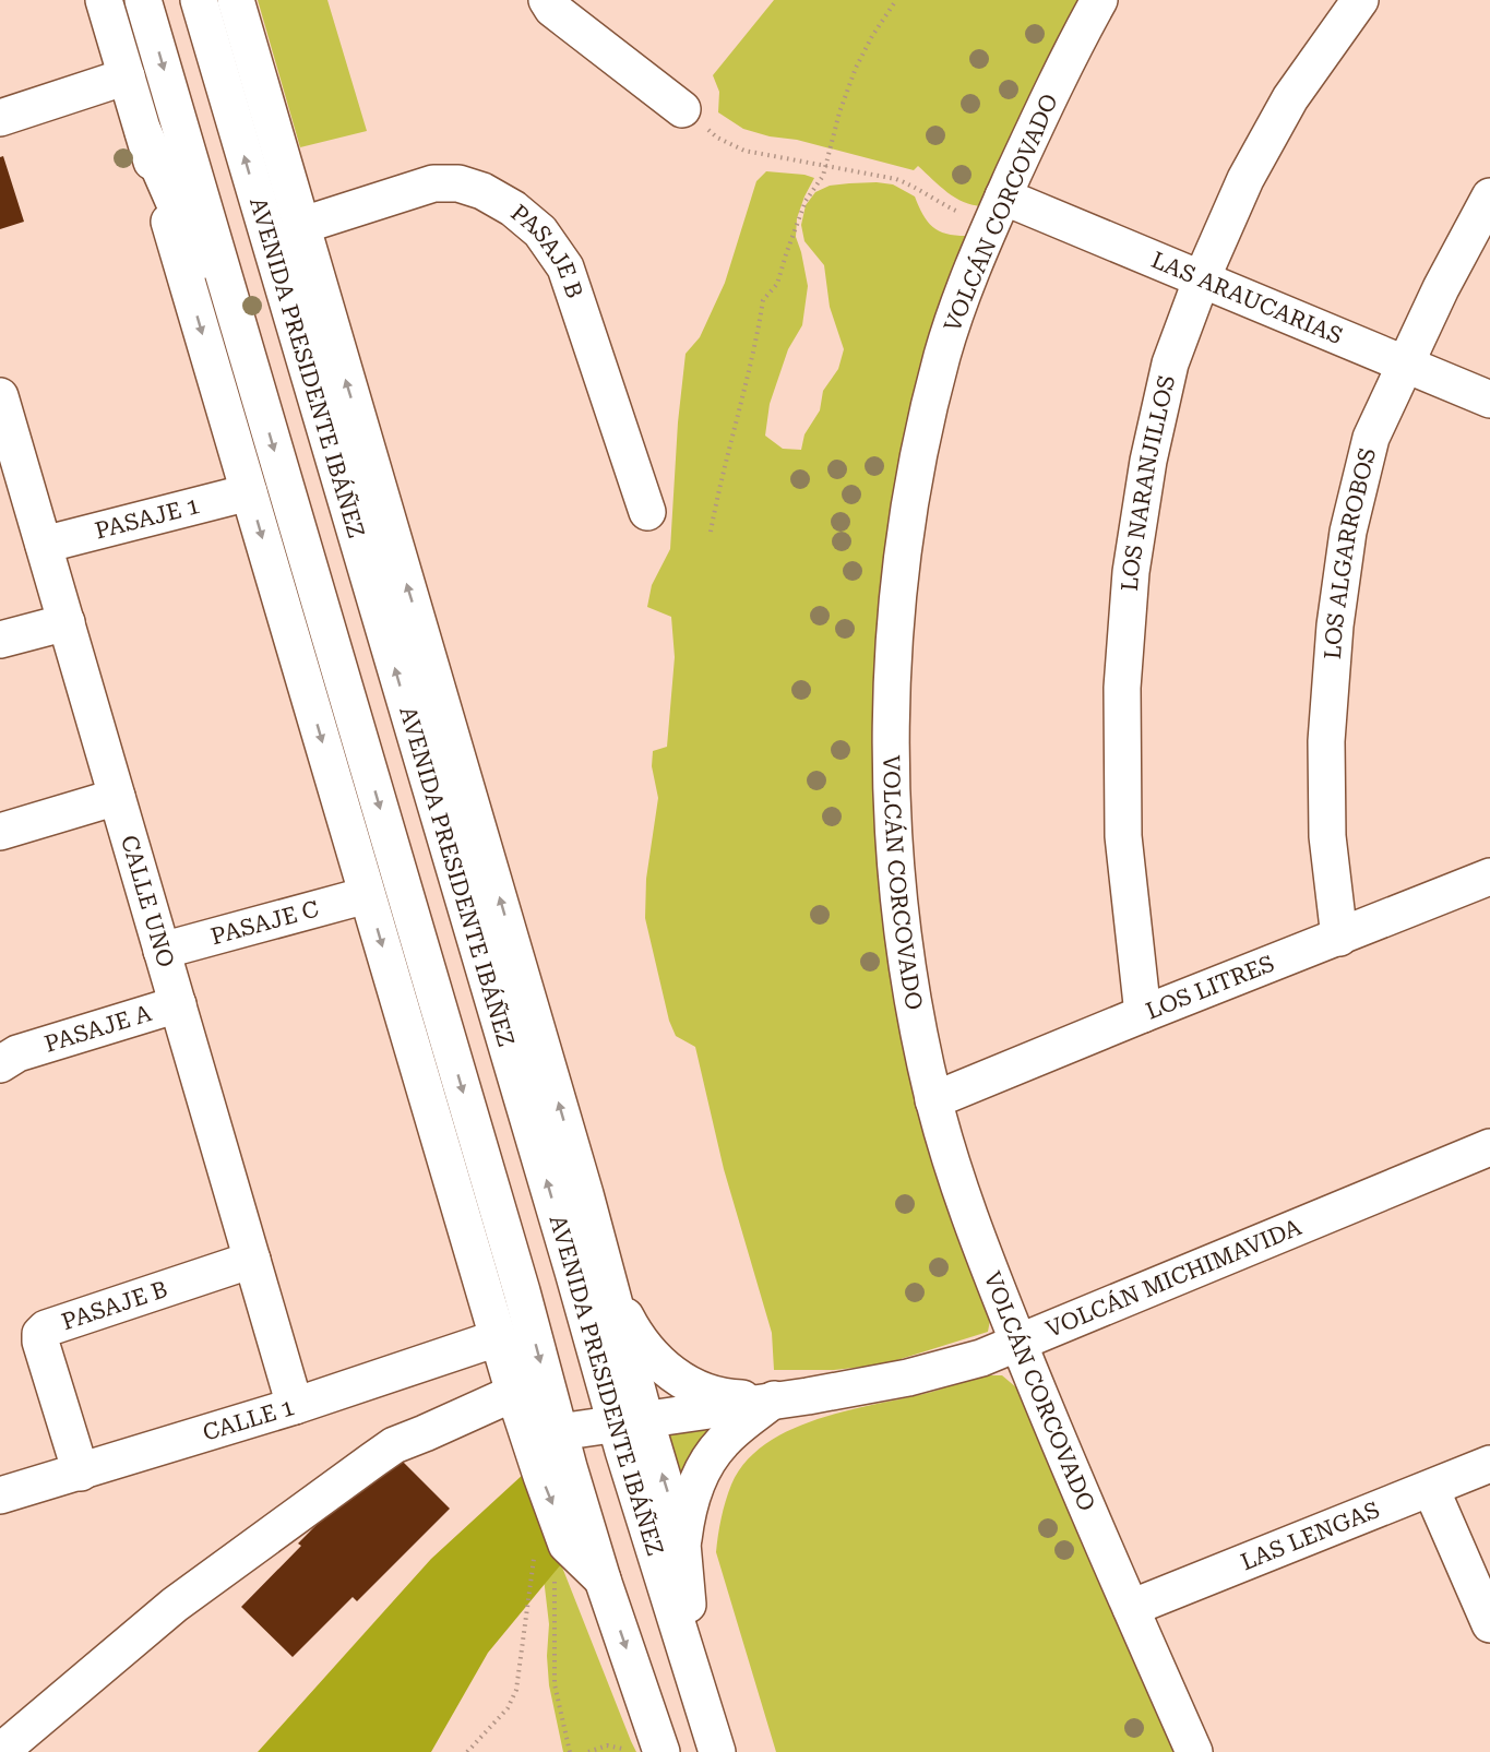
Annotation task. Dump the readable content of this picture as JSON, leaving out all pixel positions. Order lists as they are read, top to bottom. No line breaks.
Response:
{"streets":{"street":["VOLCÁN CORCOVADO","PASAJE B","LAS ARAUCARIAS","AVENIDA PRESIDENTE IBÁÑEZ","LOS NARANJILLOS","PASAJE 1","LOS ALGARROBOS","CALLE UNO","PASAJE C","LOS LITRES","PASAJE A","VOLCÁN MICHIMAVIDA","CALLE 1","LAS LENGAS"]},"crossings":[["VOLCÁN CORCOVADO","LAS ARAUCARIAS"],["VOLCÁN CORCOVADO","LOS LITRES"],["VOLCÁN CORCOVADO","VOLCÁN MICHIMAVIDA"],["VOLCÁN CORCOVADO","LAS LENGAS"],["PASAJE B","AVENIDA PRESIDENTE IBÁÑEZ"],["PASAJE B","CALLE UNO"],["PASAJE B","CALLE 1"],["LAS ARAUCARIAS","LOS NARANJILLOS"],["LAS ARAUCARIAS","LOS ALGARROBOS"],["AVENIDA PRESIDENTE IBÁÑEZ","VOLCÁN MICHIMAVIDA"],["LOS NARANJILLOS","LOS LITRES"],["PASAJE 1","CALLE UNO"],["LOS ALGARROBOS","LOS LITRES"],["CALLE UNO","PASAJE C"],["CALLE UNO","PASAJE A"],["CALLE UNO","CALLE 1"]]}
